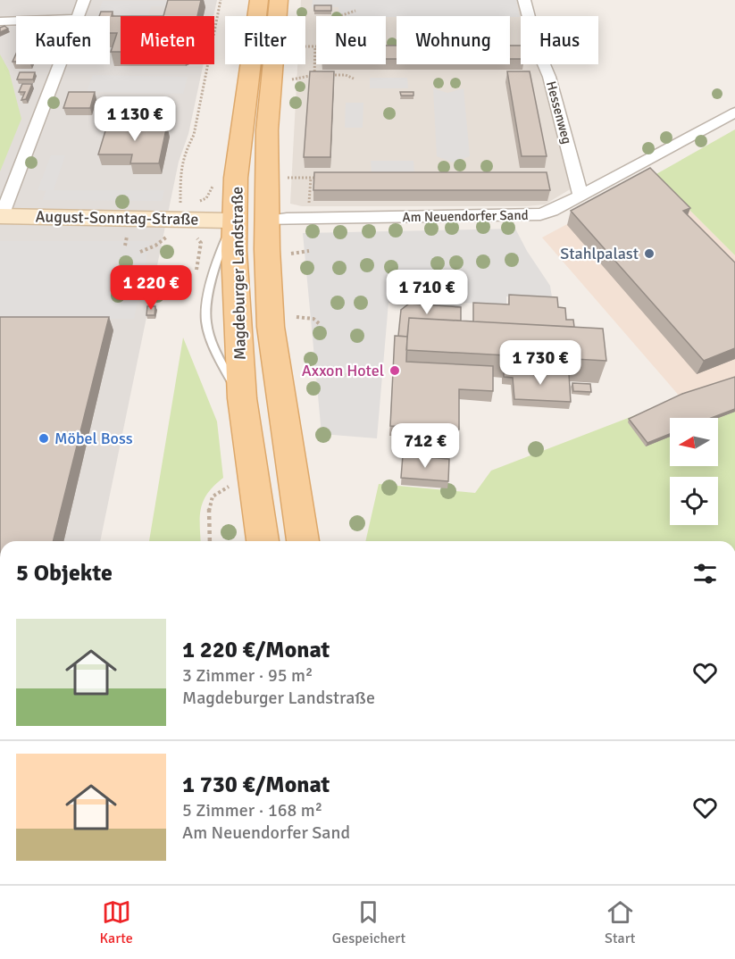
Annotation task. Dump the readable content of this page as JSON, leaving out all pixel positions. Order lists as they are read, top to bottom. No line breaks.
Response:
{"streets":{"main road":["Magdeburger Landstraße"],"street":["Hessenweg","Am Neuendorfer Sand","August-Sonntag-Straße"]},"crossings":[["Hessenweg","Am Neuendorfer Sand"],["Am Neuendorfer Sand","Magdeburger Landstraße"],["August-Sonntag-Straße","Magdeburger Landstraße"]],"places":["Stahlpalast","Axxon Hotel","Möbel Boss"],"north":"left","page":{"chip":["Kaufen","Mieten","Filter","Neu","Wohnung","Haus"],"price":["1 130 €","1 220 €","1 710 €","1 730 €","712 €"],"heading":"5 Objekte","list":[{"name":"1 220 €/Monat","note":"3 Zimmer · 95 m² · Magdeburger Landstraße"},{"name":"1 730 €/Monat","note":"5 Zimmer · 168 m² · Am Neuendorfer Sand"}],"tabs":["Karte","Gespeichert","Start"]}}
